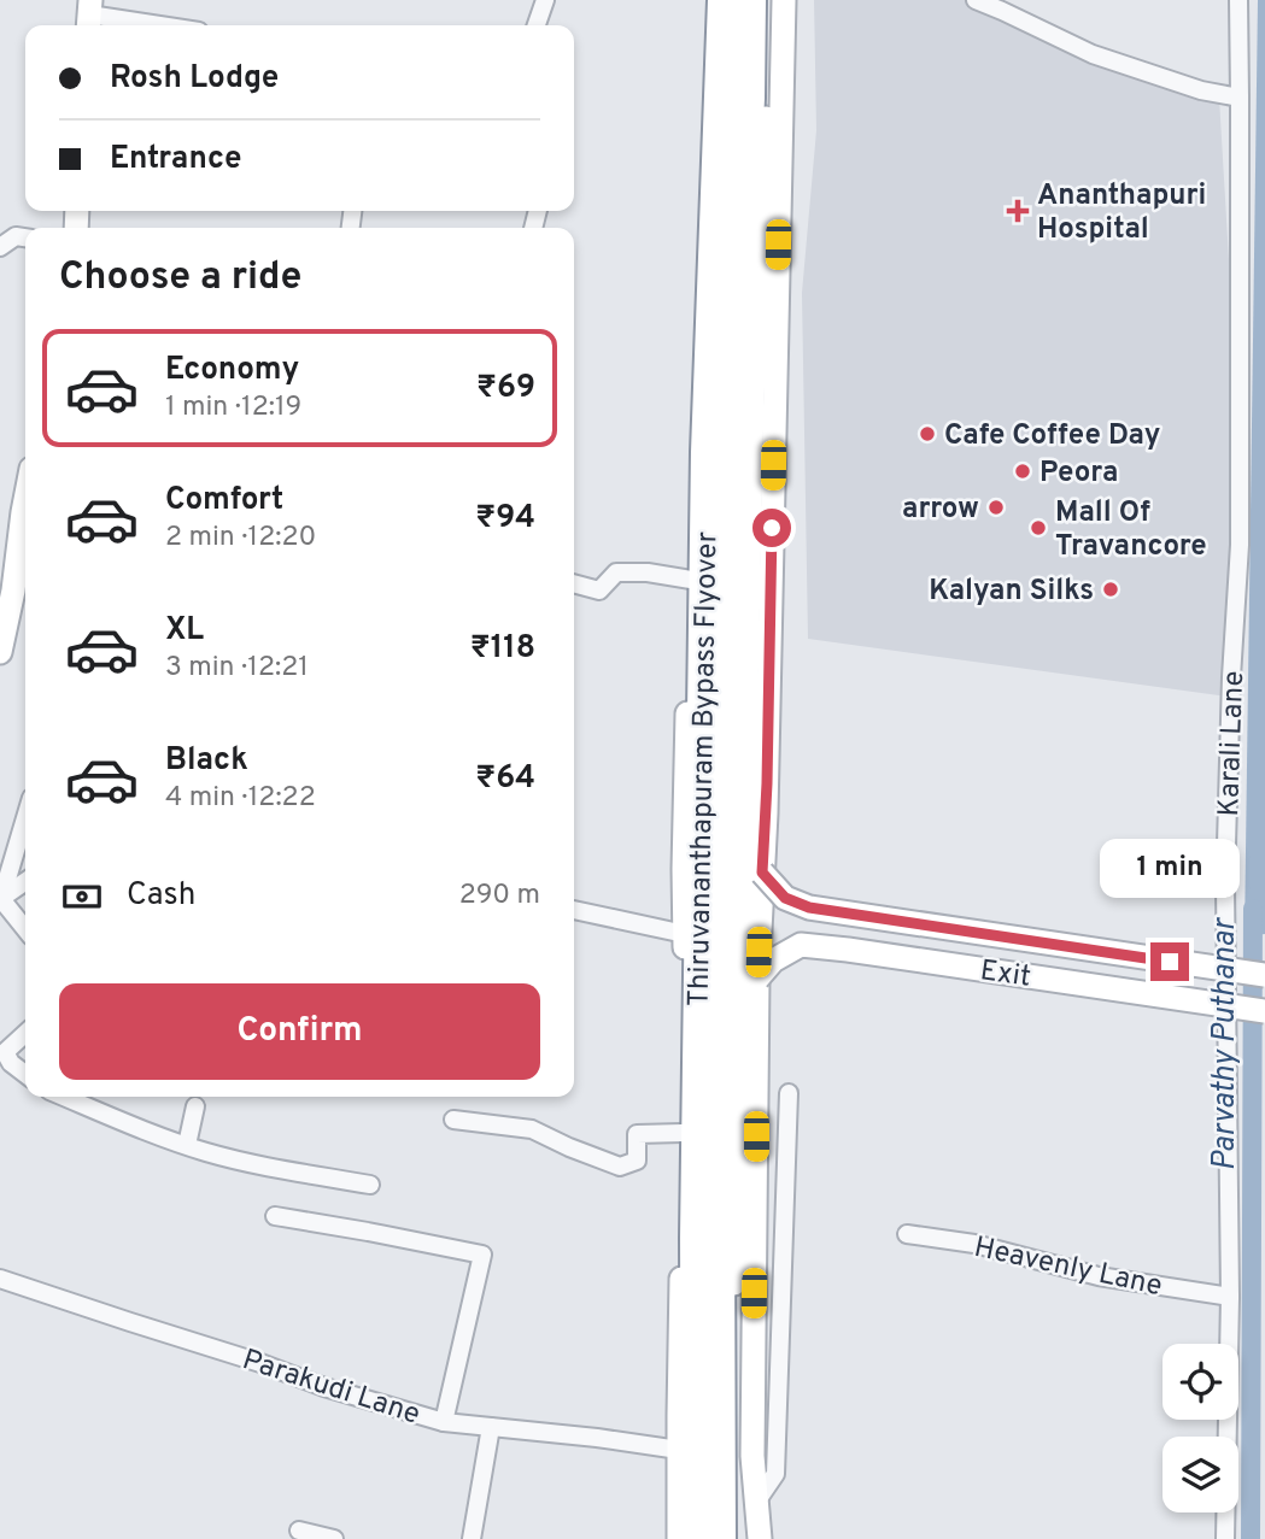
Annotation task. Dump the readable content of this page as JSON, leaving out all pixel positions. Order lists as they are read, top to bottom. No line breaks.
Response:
{"streets":{"highway":["Thiruvananthapuram Bypass Flyover"],"street":["Karali Lane","Exit","Heavenly Lane","Parakudi Lane"]},"crossings":[["Karali Lane","Heavenly Lane"]],"water":["Parvathy Puthanar"],"places":{"health":["Ananthapuri Hospital"],"other":["Cafe Coffee Day","Peora","arrow","Mall Of Travancore","Kalyan Silks"]},"page":{"banner":["Rosh Lodge","Entrance"],"heading":"Choose a ride","list":[{"name":"Economy","note":"1 min · 12:19","value":"₹69"},{"name":"Comfort","note":"2 min · 12:20","value":"₹94"},{"name":"XL","note":"3 min · 12:21","value":"₹118"},{"name":"Black","note":"4 min · 12:22","value":"₹64"}],"bubble":"1 min","pay":["Cash","290 m"],"buttons":"Confirm"}}
